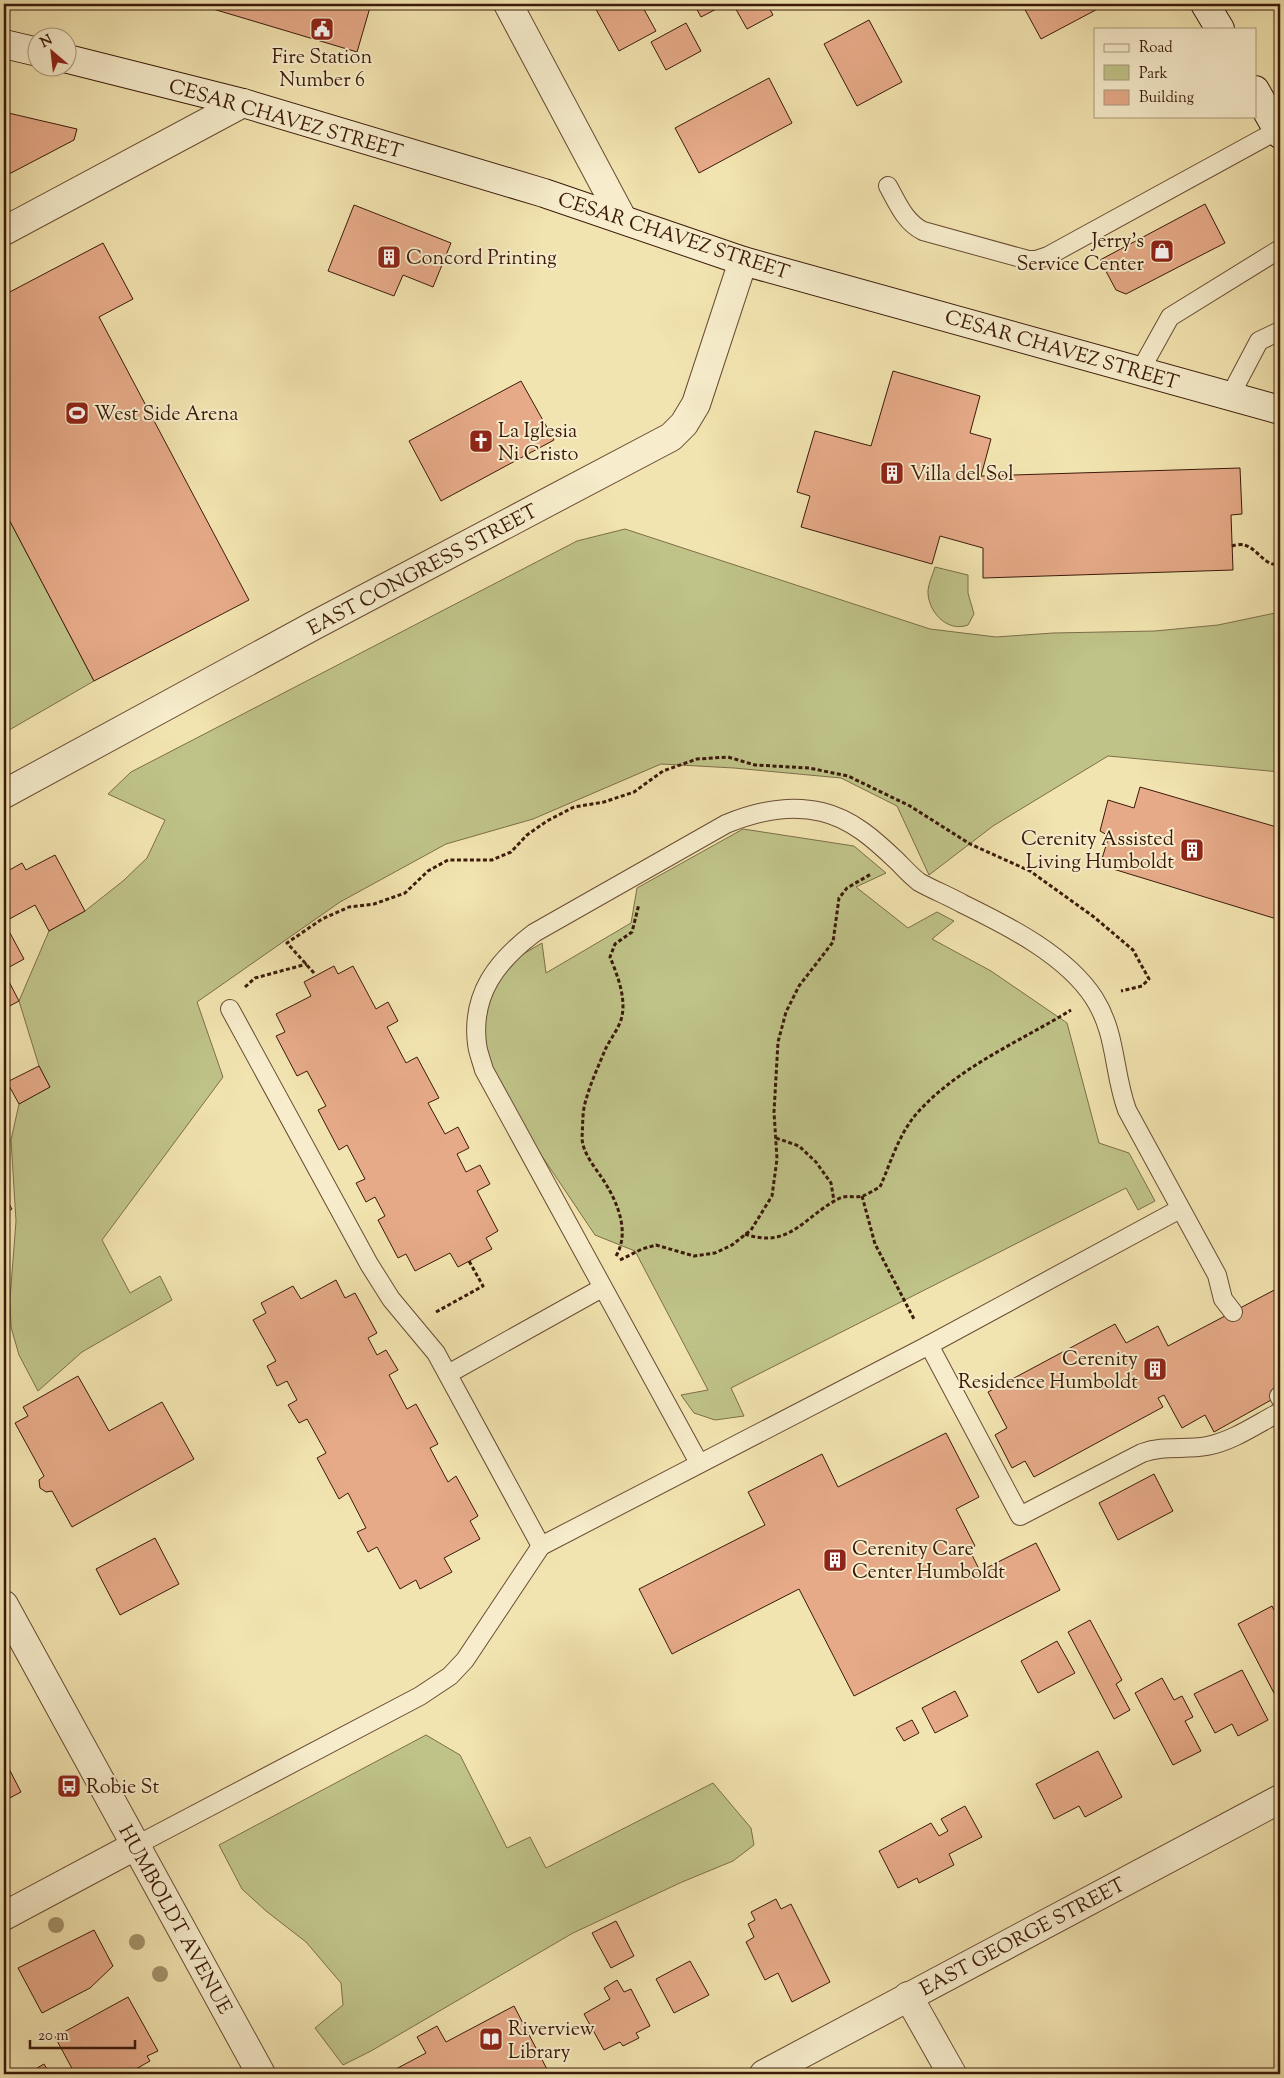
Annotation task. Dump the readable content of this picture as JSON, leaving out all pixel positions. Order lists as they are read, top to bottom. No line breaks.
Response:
{"streets":{"street":["CESAR CHAVEZ STREET","EAST CONGRESS STREET","HUMBOLDT AVENUE","EAST GEORGE STREET"]},"crossings":[["CESAR CHAVEZ STREET","EAST CONGRESS STREET"]],"places":{"public building":["Fire Station Number 6"],"shop":["Jerry's Service Center"],"building":["Concord Printing","Villa del Sol","Cerenity Assisted Living Humboldt","Cerenity Residence Humboldt","Cerenity Care Center Humboldt"],"sports":["West Side Arena"],"church":["La Iglesia Ni Cristo"],"bus stop":["Robie St"],"library":["Riverview Library"]},"legend":["Road","Park","Building"],"scale_bar":"20 m","north":"top left"}
